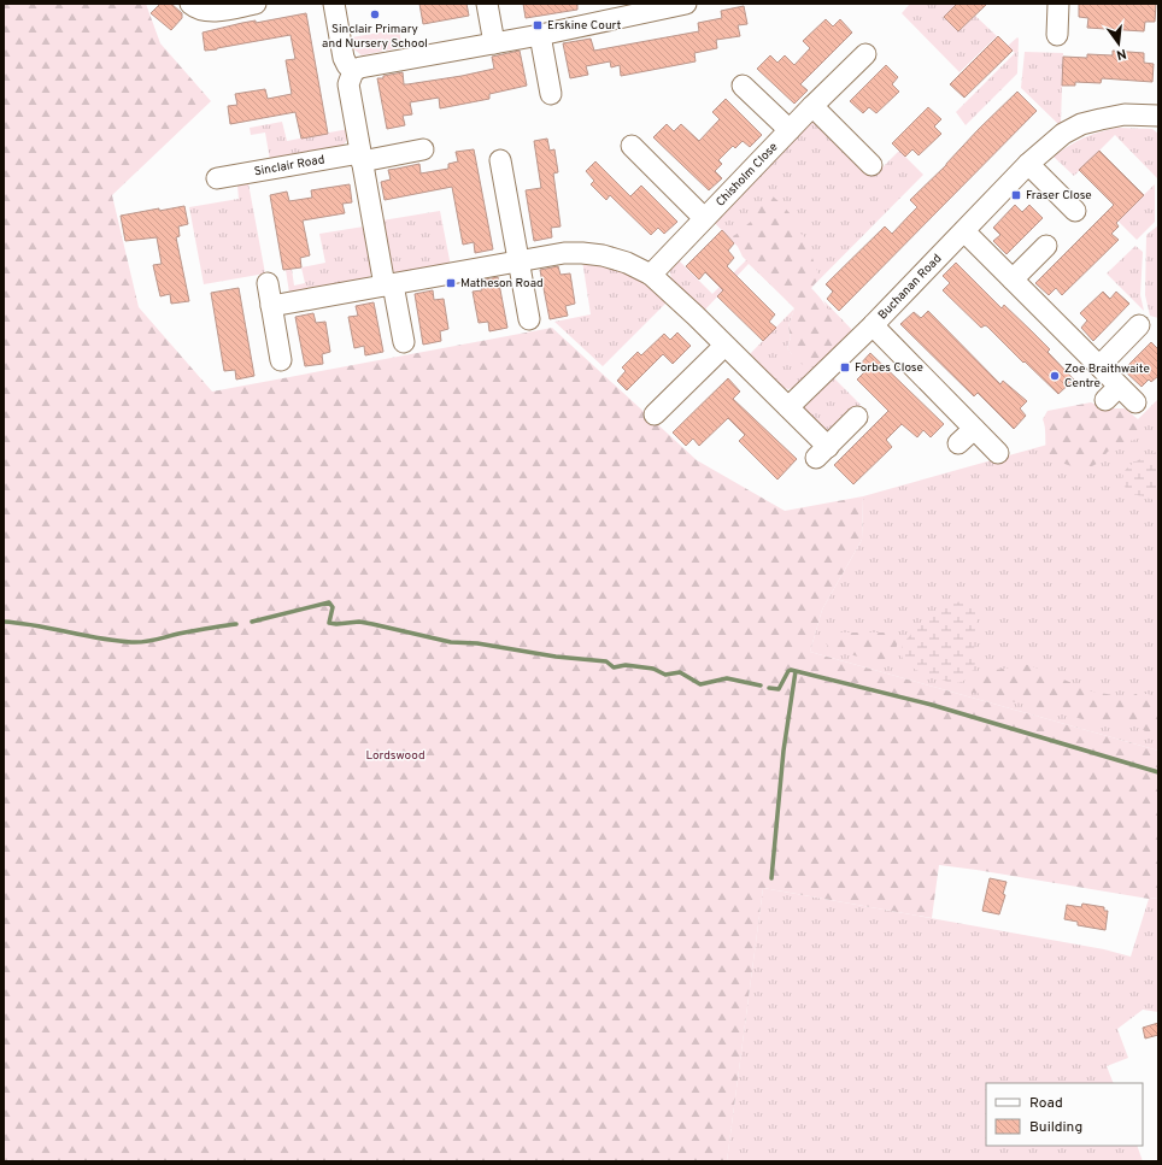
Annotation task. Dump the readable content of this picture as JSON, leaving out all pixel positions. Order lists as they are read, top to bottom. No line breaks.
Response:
{"streets":{"street":["Sinclair Road","Chisholm Close","Buchanan Road"]},"parks":["Lordswood"],"places":{"other":["Sinclair Primary and Nursery School","Zoe Braithwaite Centre"],"transit":["Erskine Court","Fraser Close","Matheson Road","Forbes Close"]},"legend":["Road","Building"],"north":"bottom"}
